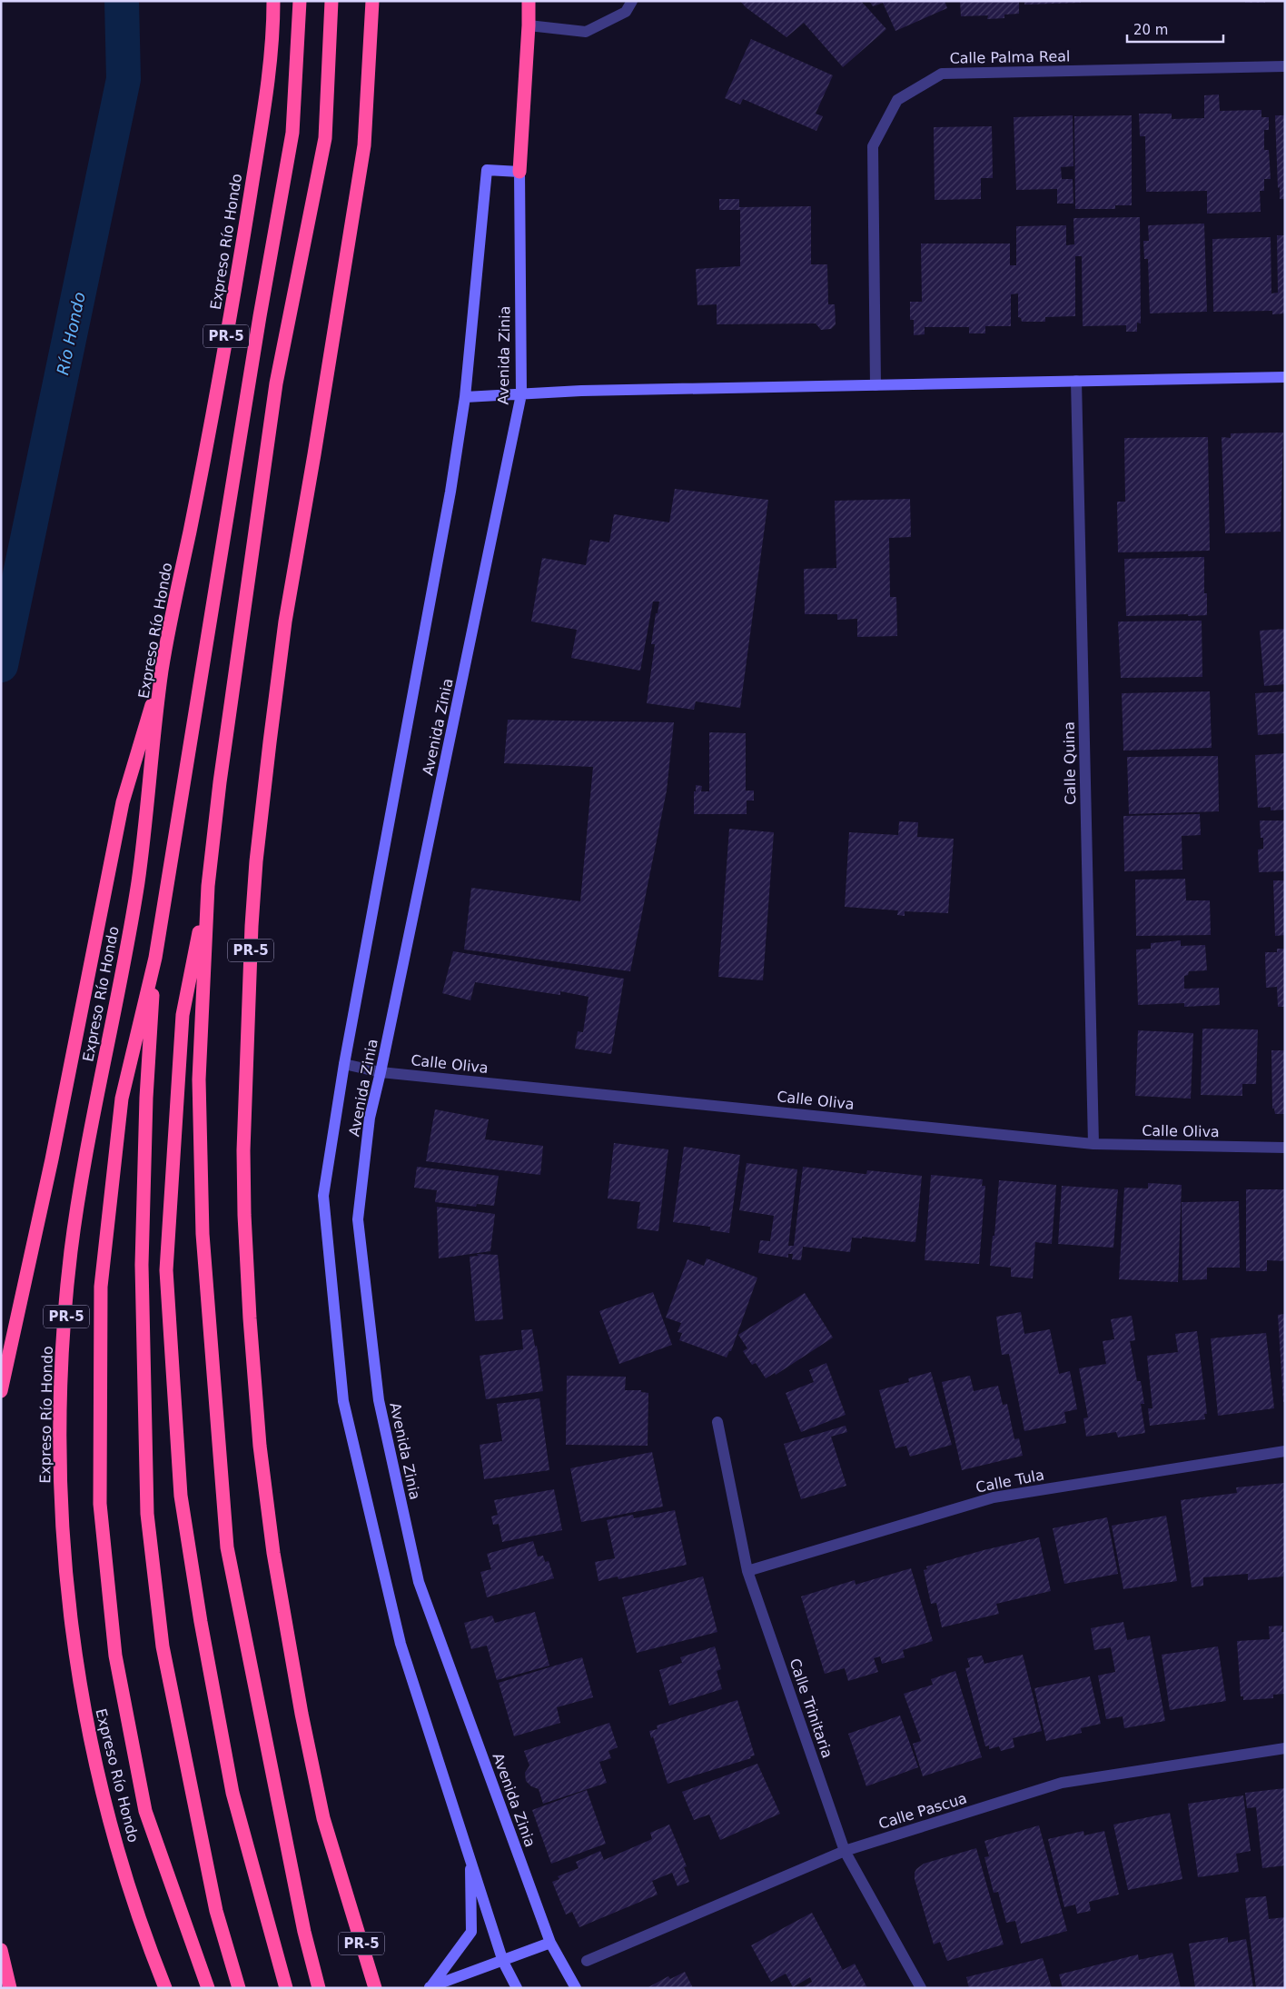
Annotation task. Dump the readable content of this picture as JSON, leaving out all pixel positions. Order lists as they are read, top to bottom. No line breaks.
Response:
{"streets":{"highway":["Expreso Río Hondo","PR-5"],"street":["Calle Palma Real","Avenida Zinia","Calle Quina","Calle Oliva","Calle Tula","Calle Trinitaria","Calle Pascua"]},"crossings":[["Avenida Zinia","Calle Oliva"],["Calle Quina","Calle Oliva"],["Calle Tula","Calle Trinitaria"],["Calle Trinitaria","Calle Pascua"]],"water":["Río Hondo"],"scale_bar":"20 m"}
